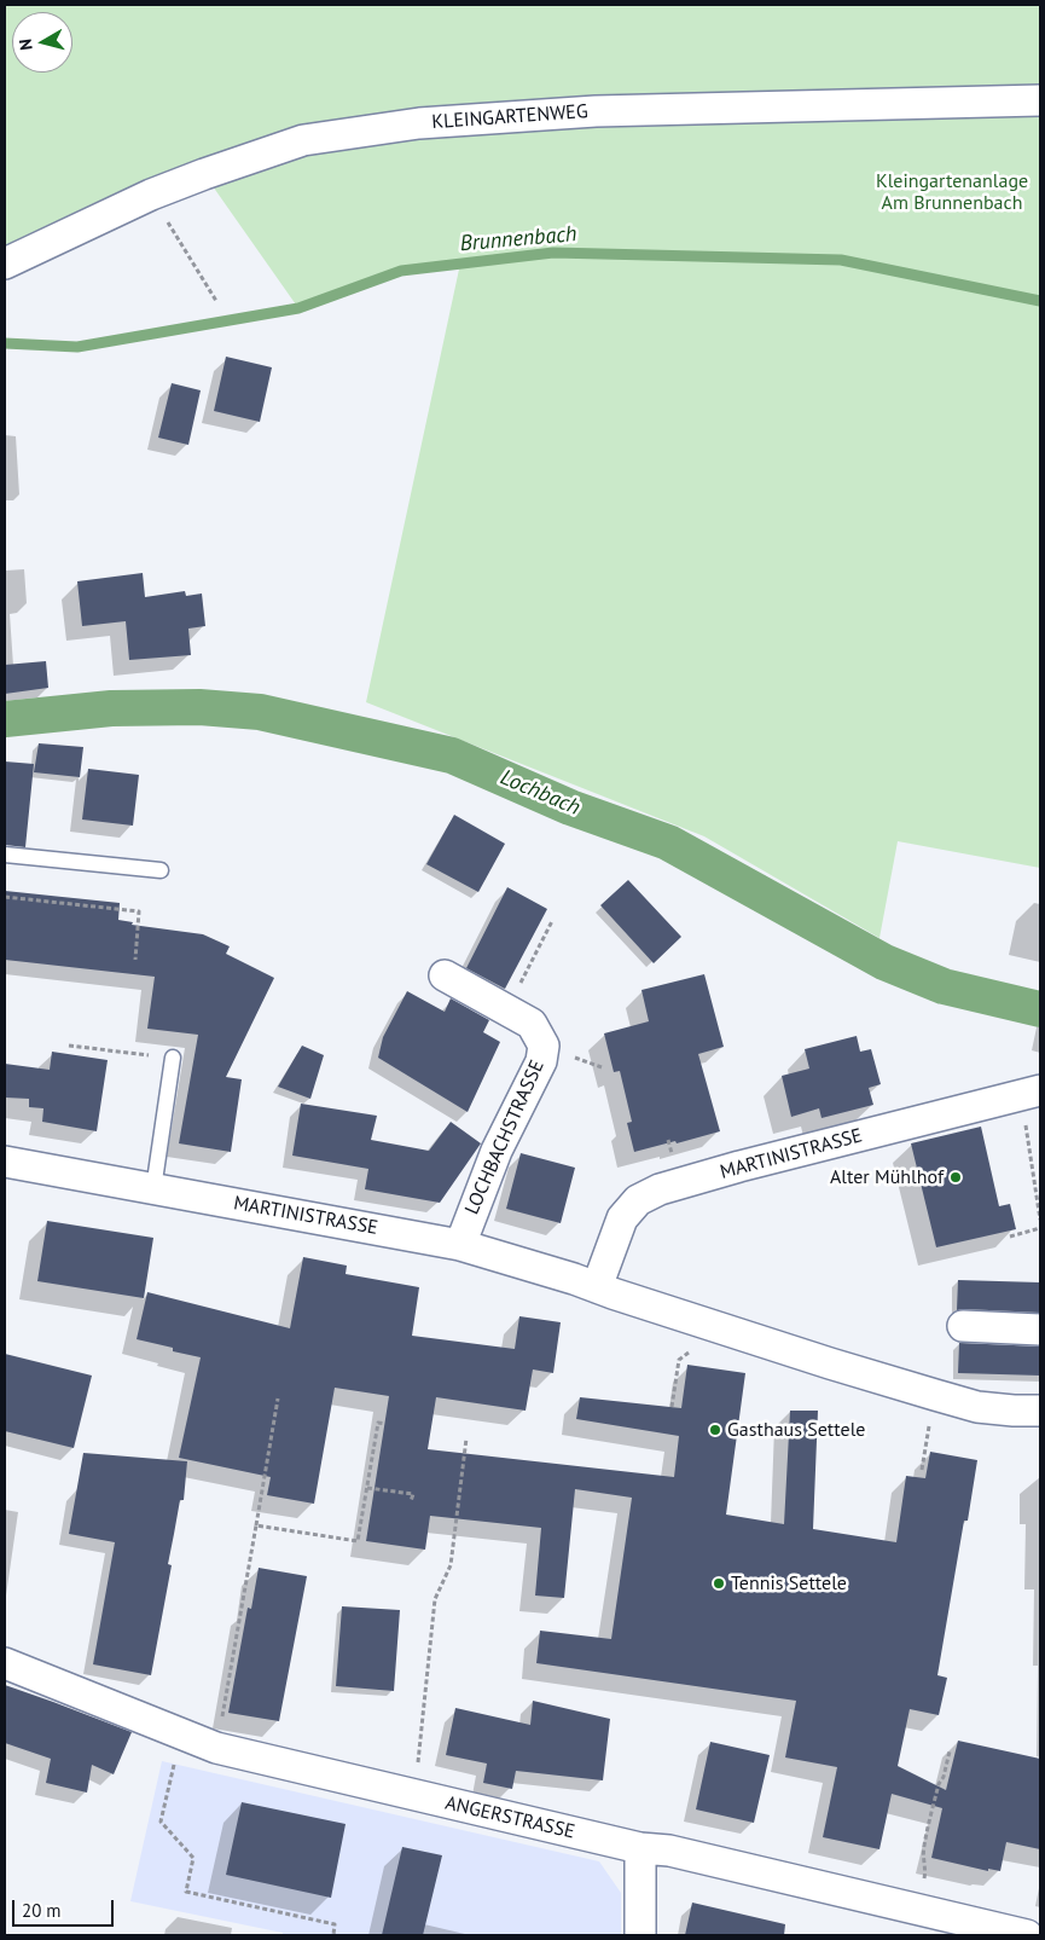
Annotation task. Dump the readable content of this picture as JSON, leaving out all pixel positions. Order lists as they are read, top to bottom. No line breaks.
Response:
{"streets":{"street":["KLEINGARTENWEG","LOCHBACHSTRASSE","MARTINISTRASSE","ANGERSTRASSE"]},"crossings":[["LOCHBACHSTRASSE","MARTINISTRASSE"]],"water":["Brunnenbach","Lochbach"],"parks":["Kleingartenanlage Am Brunnenbach"],"places":["Alter Mühlhof","Gasthaus Settele","Tennis Settele"],"scale_bar":"20 m","north":"left"}
